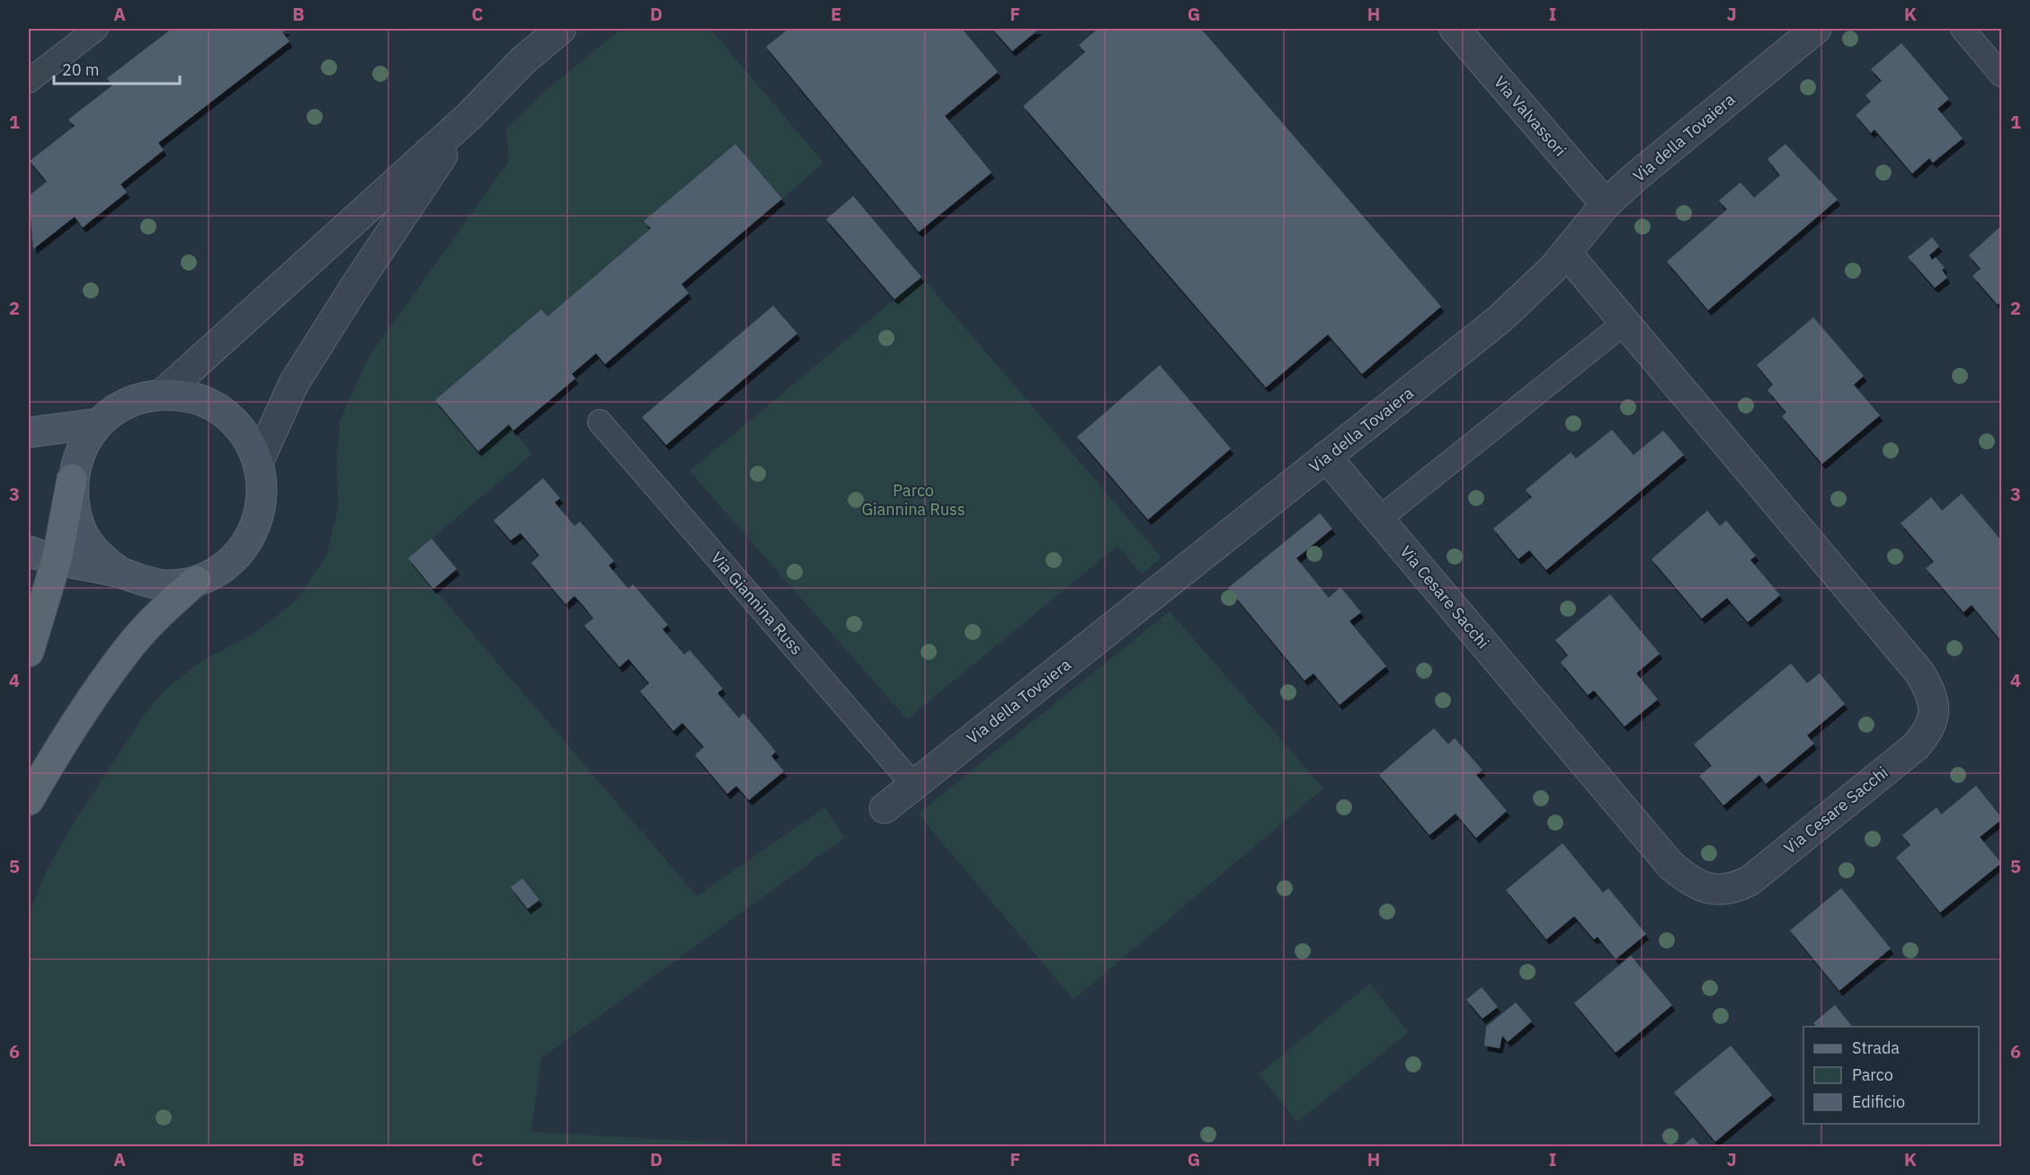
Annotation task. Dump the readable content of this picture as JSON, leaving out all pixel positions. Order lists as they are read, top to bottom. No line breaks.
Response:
{"streets":{"street":["Via Valvassori","Via della Tovaiera","Via Cesare Sacchi"],"lane":["Via Giannina Russ"]},"crossings":[["Via Valvassori","Via della Tovaiera"],["Via della Tovaiera","Via Cesare Sacchi"],["Via della Tovaiera","Via Giannina Russ"]],"parks":["Parco Giannina Russ"],"legend":["Strada","Parco","Edificio"],"scale_bar":"20 m","grid":{"columns":["A","B","C","D","E","F","G","H","I","J","K"],"rows":["1","2","3","4","5","6"]}}
